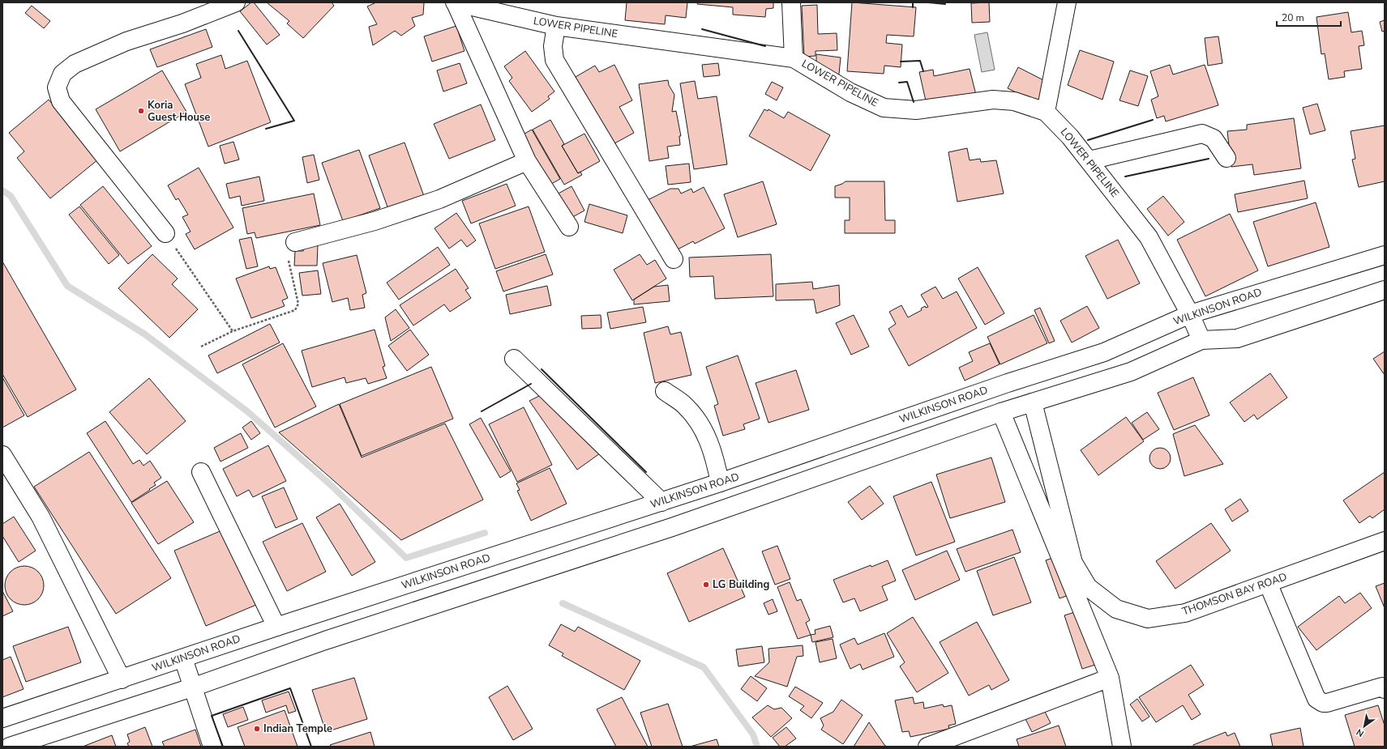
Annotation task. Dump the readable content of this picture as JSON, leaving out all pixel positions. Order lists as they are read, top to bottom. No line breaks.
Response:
{"streets":{"street":["LOWER PIPELINE","WILKINSON ROAD","THOMSON BAY ROAD"]},"crossings":[["LOWER PIPELINE","WILKINSON ROAD"]],"places":["Koria Guest House","LG Building","Indian Temple"],"scale_bar":"20 m","north":"bottom left"}
